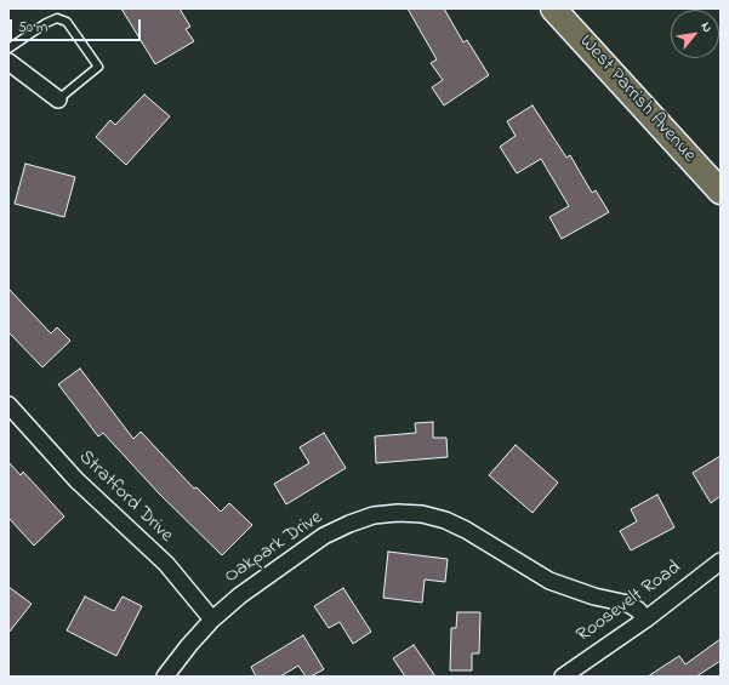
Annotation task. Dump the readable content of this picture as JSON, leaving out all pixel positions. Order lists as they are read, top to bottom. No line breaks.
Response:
{"streets":{"main road":["West Parrish Avenue"],"street":["Stratford Drive","Oakpark Drive","Roosevelt Road"]},"crossings":[["Stratford Drive","Oakpark Drive"],["Oakpark Drive","Roosevelt Road"]],"scale_bar":"50 m","north":"top right"}
